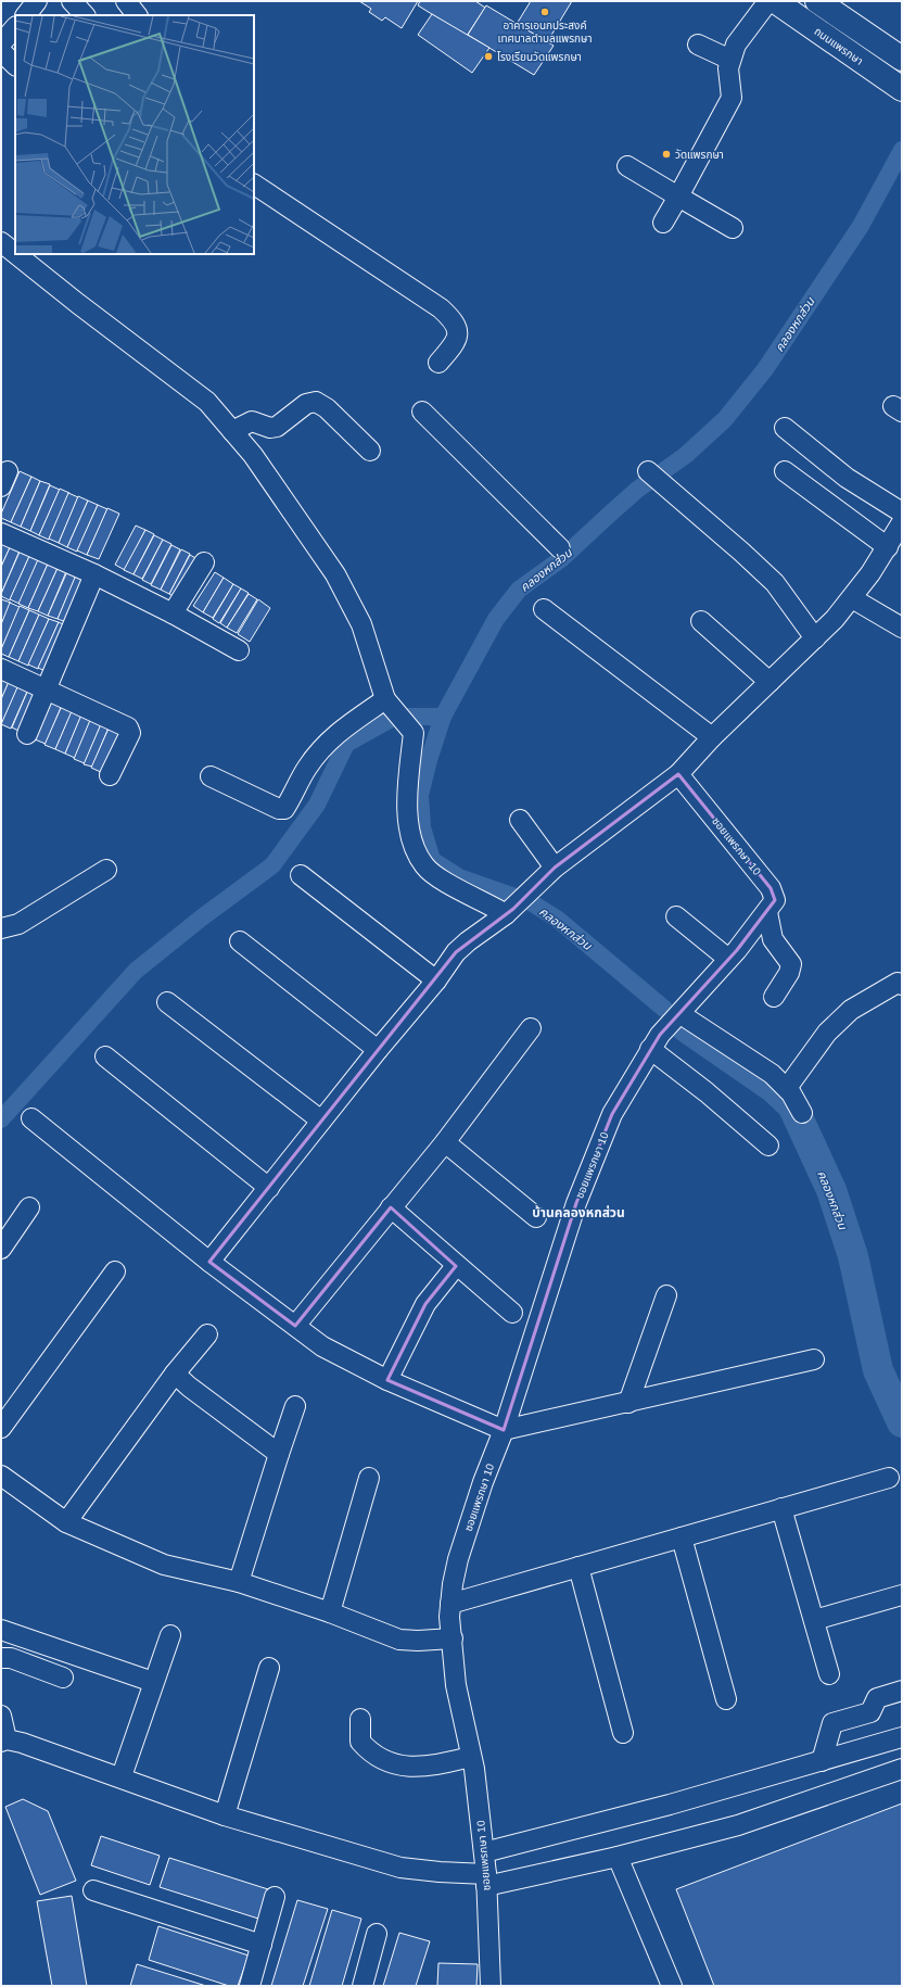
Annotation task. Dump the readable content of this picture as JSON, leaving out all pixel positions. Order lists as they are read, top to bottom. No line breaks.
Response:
{"streets":{"main road":["ถนนแพรกษา"],"street":["ซอยแพรกษา 10"]},"districts":["บ้านคลองหกส่วน"],"water":["คลองหกส่วน"],"places":["อาคารเอนกประสงค์ เทศบาลตำบลแพรกษา","โรงเรียนวัดแพรกษา","วัดแพรกษา"]}
